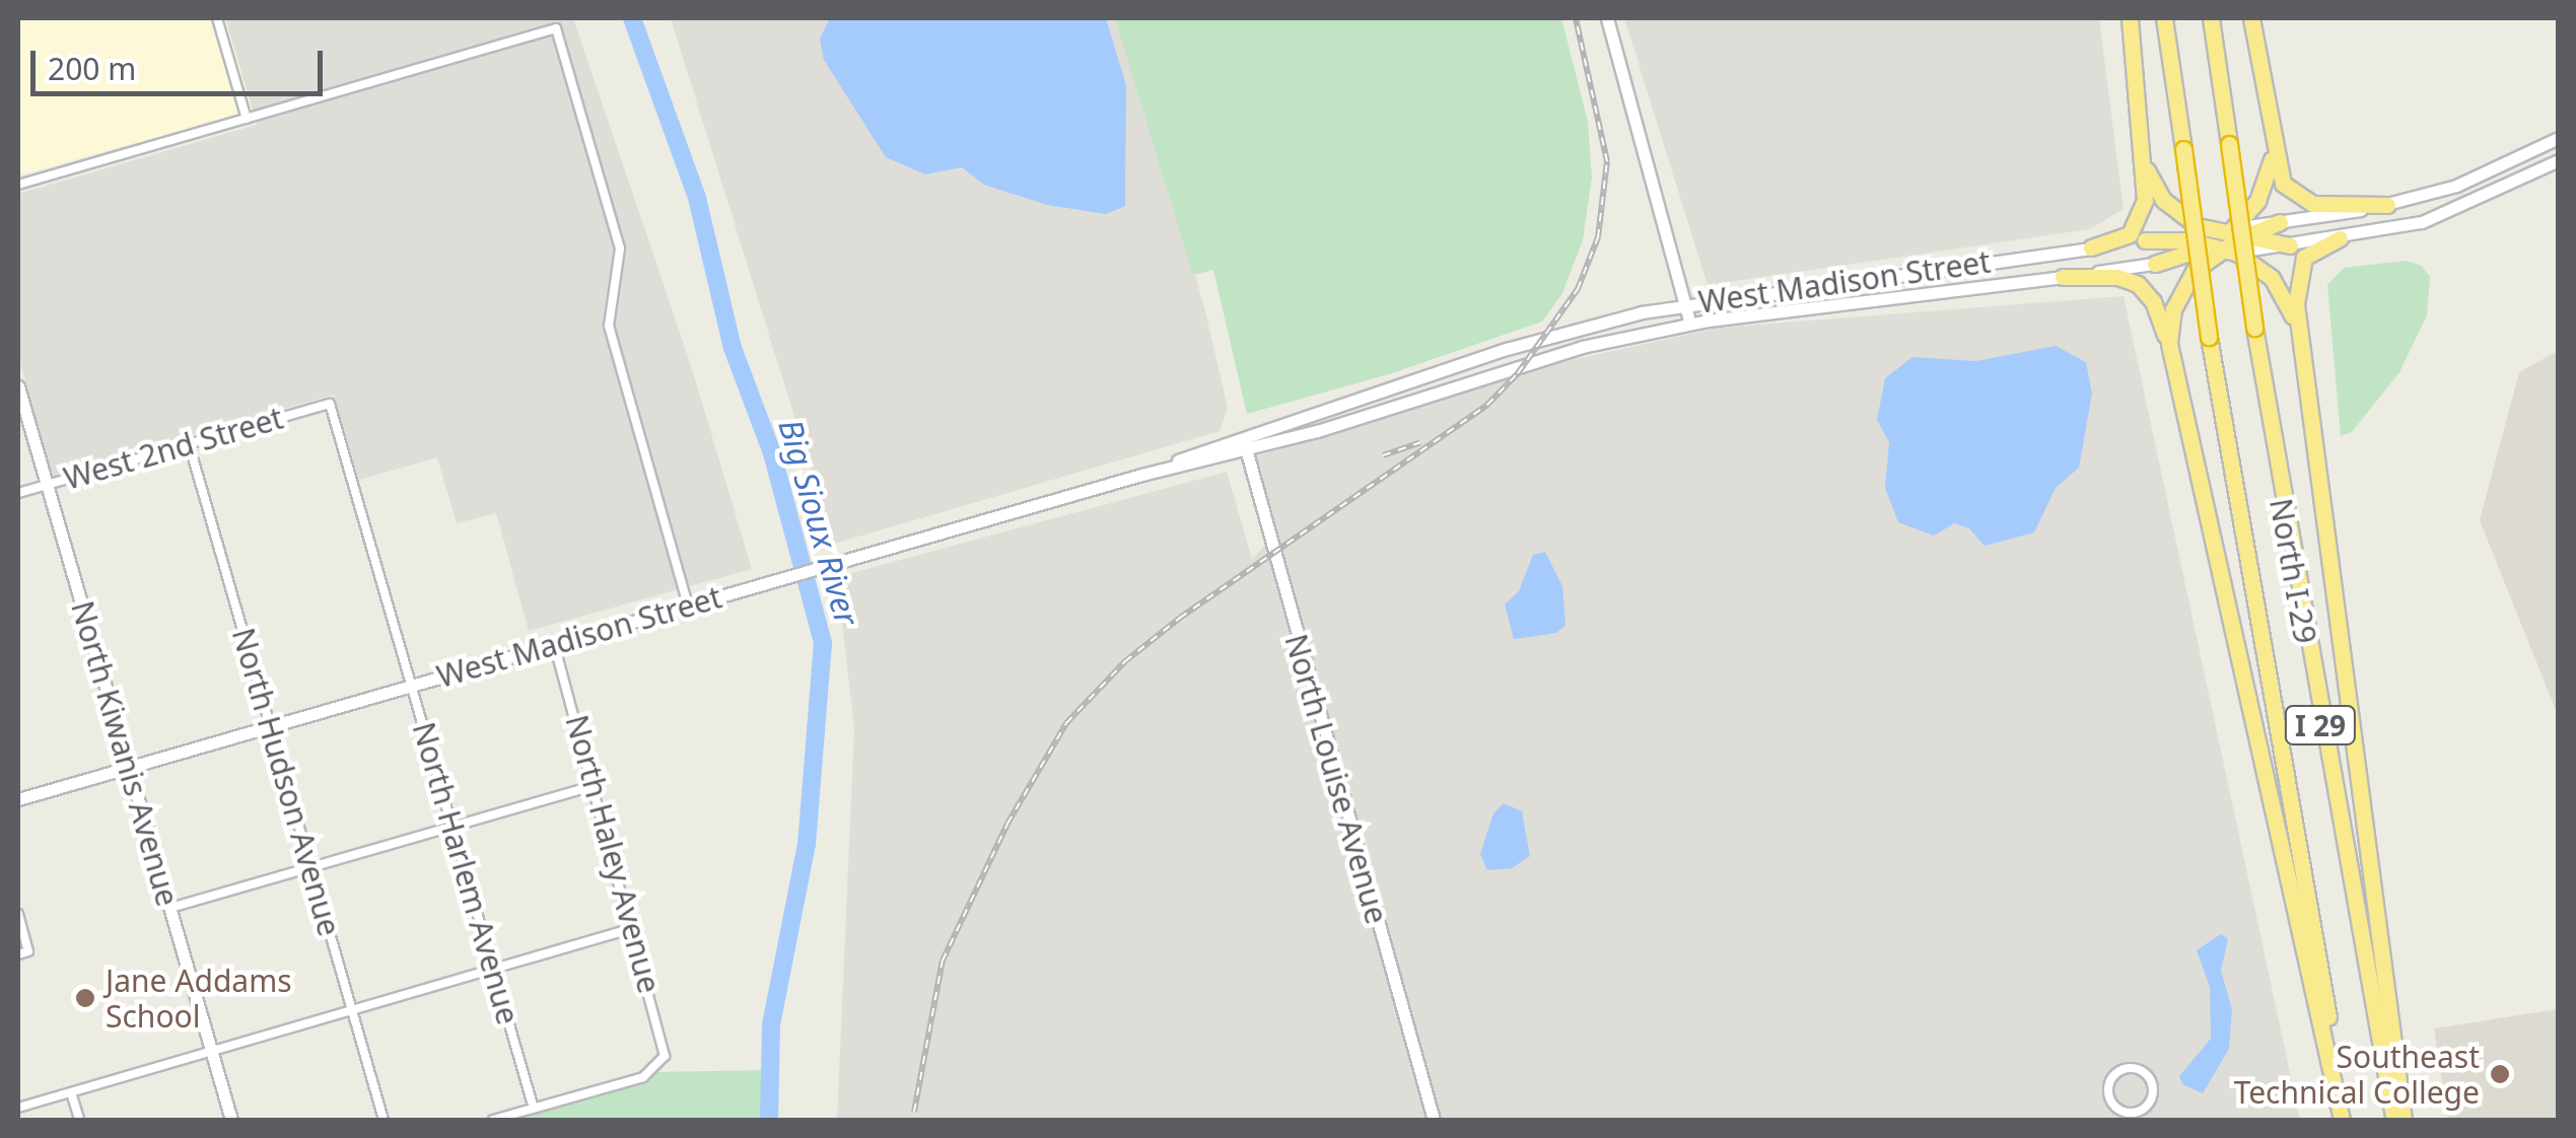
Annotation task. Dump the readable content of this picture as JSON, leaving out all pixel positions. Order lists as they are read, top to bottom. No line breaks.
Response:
{"streets":{"highway":["North I-29","I 29"],"main road":["West Madison Street","North Kiwanis Avenue","North Louise Avenue"],"street":["West 2nd Street","North Hudson Avenue","North Haley Avenue","North Harlem Avenue"]},"crossings":[["West Madison Street","North Kiwanis Avenue"],["West Madison Street","North Louise Avenue"],["West Madison Street","North Hudson Avenue"],["West Madison Street","North Haley Avenue"],["West Madison Street","North Harlem Avenue"],["West 2nd Street","North Kiwanis Avenue"],["West 2nd Street","North Hudson Avenue"],["West 2nd Street","North Harlem Avenue"],["North Haley Avenue","North Harlem Avenue"]],"water":["Big Sioux River"],"places":["Jane Addams School","Southeast Technical College"],"scale_bar":"200 m"}
